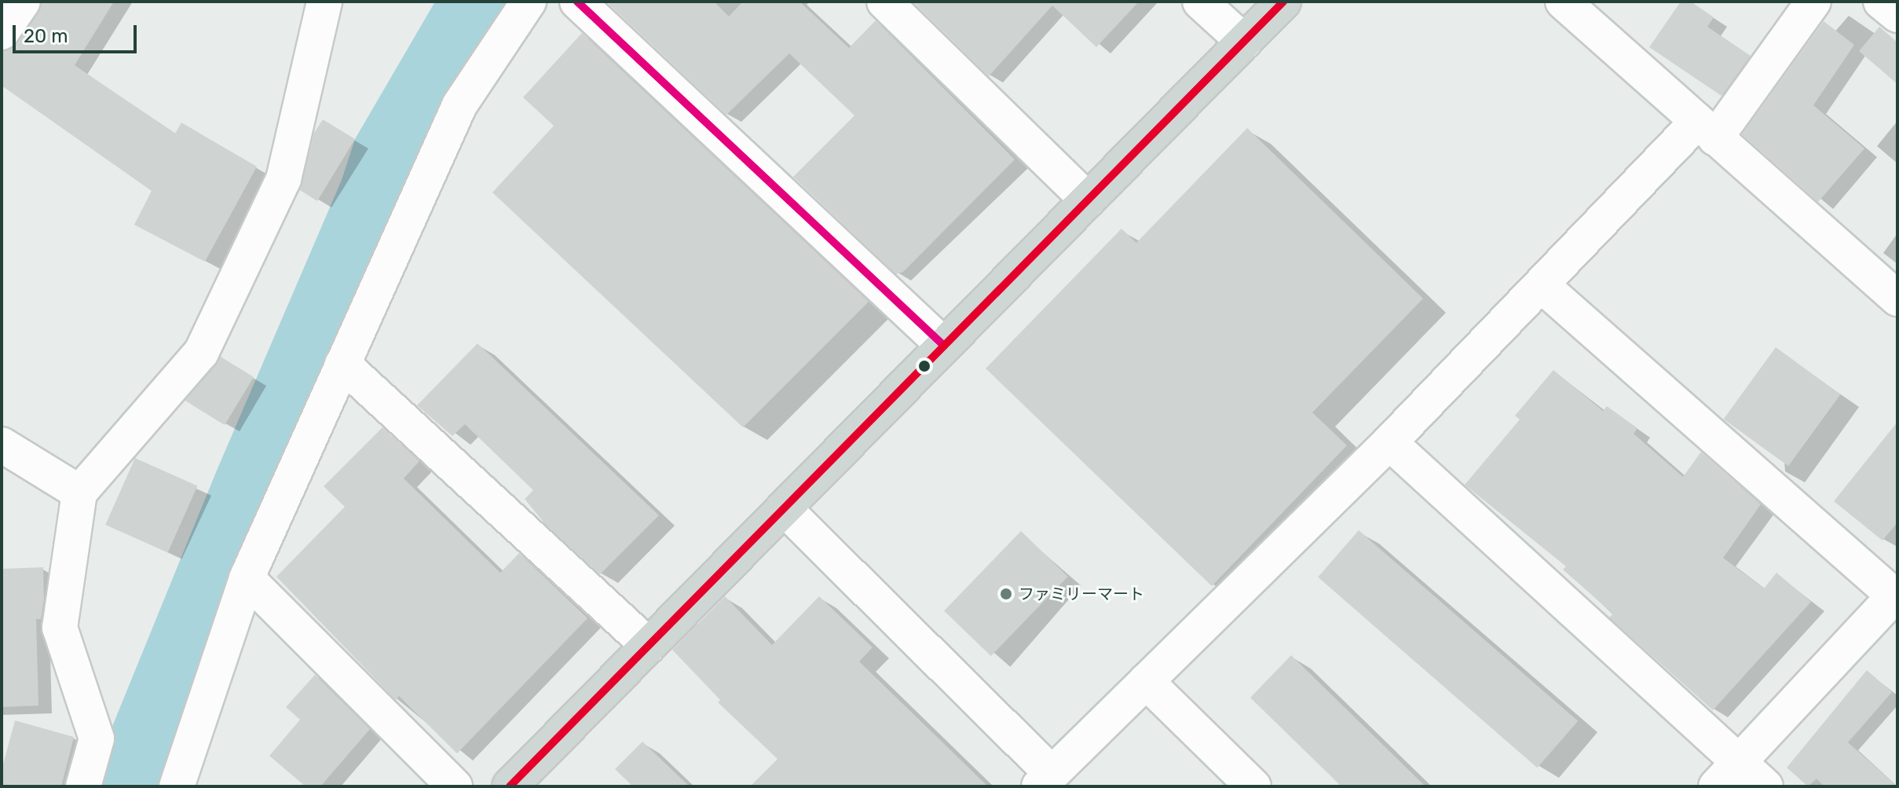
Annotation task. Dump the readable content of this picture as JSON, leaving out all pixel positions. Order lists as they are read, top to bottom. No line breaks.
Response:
{"places":["ファミリーマート"],"scale_bar":"20 m"}
